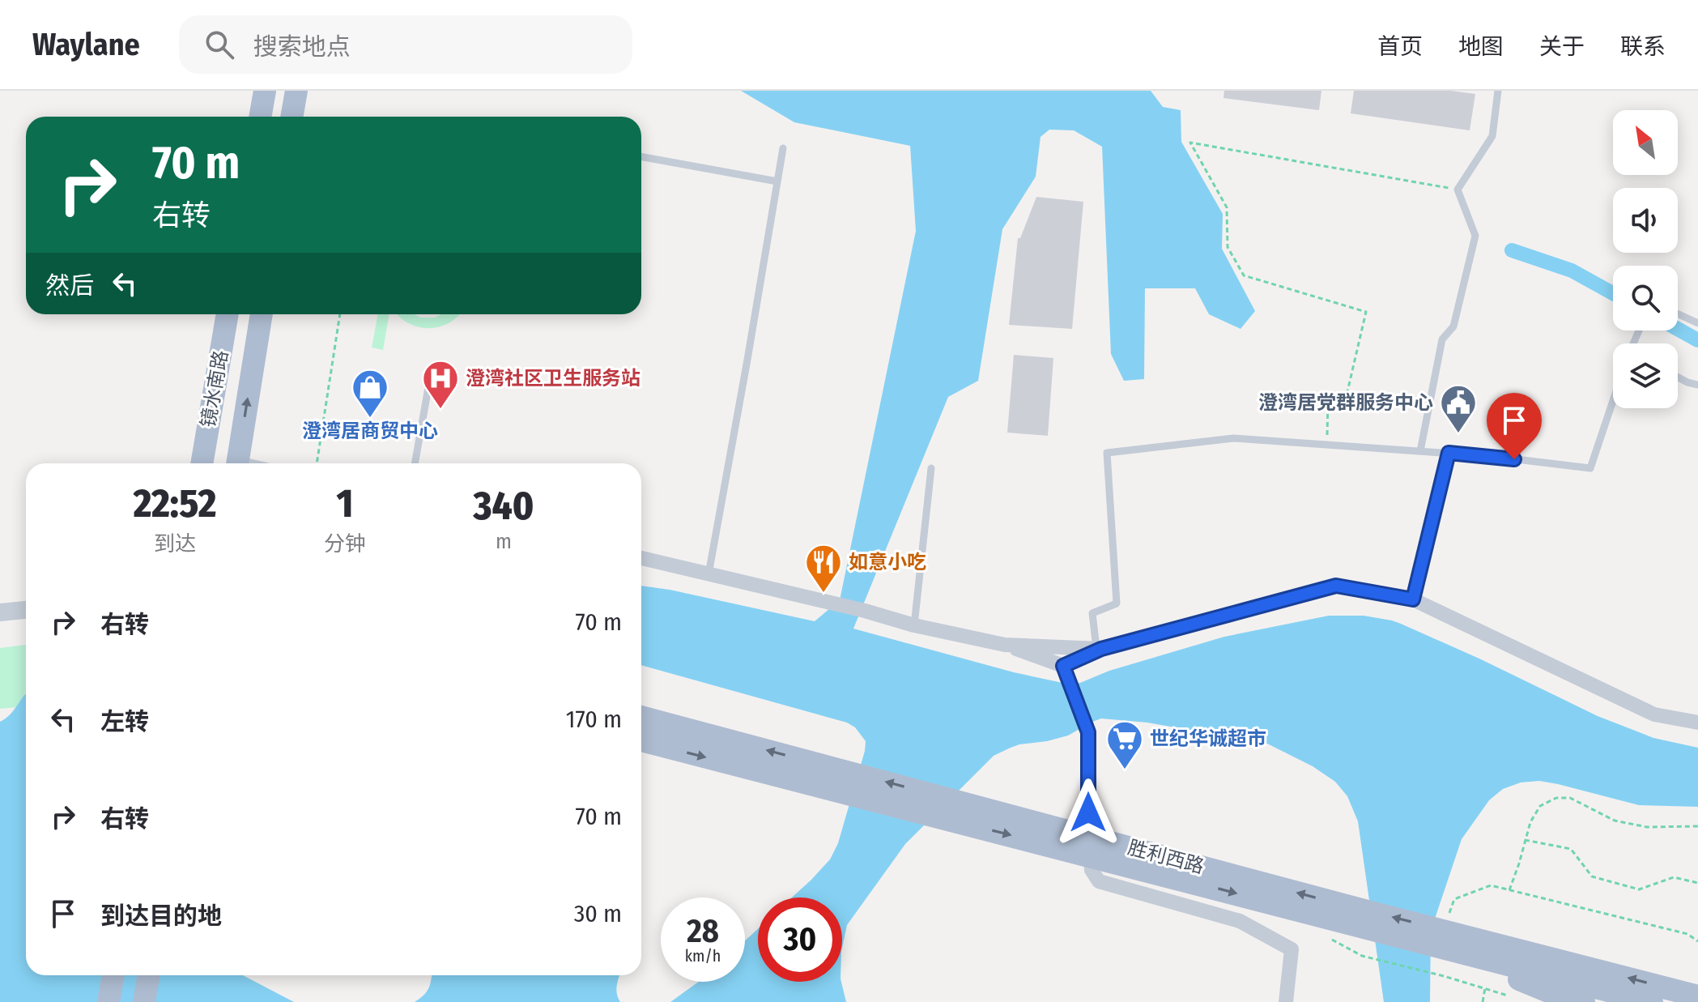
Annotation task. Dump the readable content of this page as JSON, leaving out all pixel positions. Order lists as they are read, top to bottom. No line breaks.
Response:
{"streets":{"main road":["镜水南路","胜利西路"]},"places":{"hospital":["澄湾社区卫生服务站"],"shop":["澄湾居商贸中心"],"public building":["澄湾居党群服务中心"],"restaurant":["如意小吃"],"supermarket":["世纪华诚超市"]},"north":"top left","page":{"header":"Waylane","search":"搜索地点","nav":["首页","地图","关于","联系"],"turn":["70 m","右转"],"then":"然后","eta":["22:52","到达","1","分钟","340","m"],"list":[{"name":"右转","value":"70 m"},{"name":"左转","value":"170 m"},{"name":"右转","value":"70 m"},{"name":"到达目的地","value":"30 m"}],"speed":"28 km/h","limit":"30"}}
